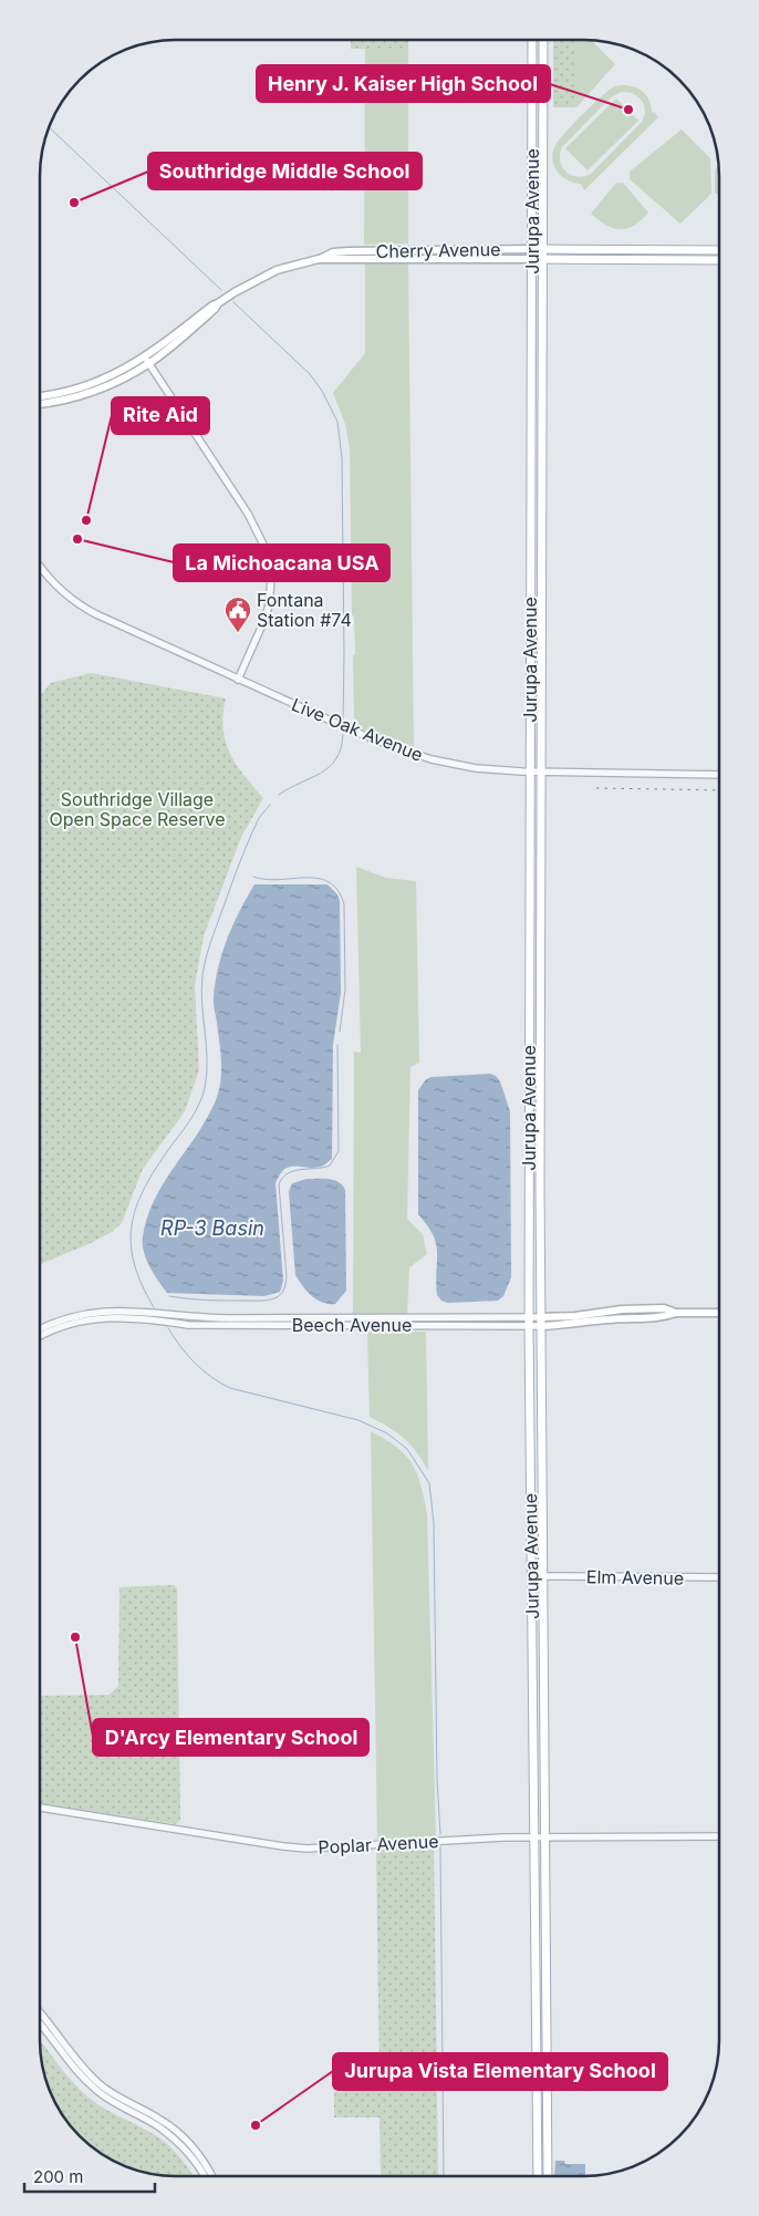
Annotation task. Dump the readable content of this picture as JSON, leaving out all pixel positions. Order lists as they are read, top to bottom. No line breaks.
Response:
{"streets":{"main road":["Jurupa Avenue","Cherry Avenue","Beech Avenue"],"street":["Live Oak Avenue","Elm Avenue","Poplar Avenue"]},"crossings":[["Jurupa Avenue","Cherry Avenue"],["Jurupa Avenue","Live Oak Avenue"],["Jurupa Avenue","Beech Avenue"],["Jurupa Avenue","Elm Avenue"],["Jurupa Avenue","Poplar Avenue"]],"water":["RP-3 Basin"],"parks":["Southridge Village Open Space Reserve"],"places":{"other":["Henry J. Kaiser High School","Southridge Middle School","Rite Aid","La Michoacana USA","D'Arcy Elementary School","Jurupa Vista Elementary School"],"public building":["Fontana Station #74"]},"scale_bar":"200 m"}
